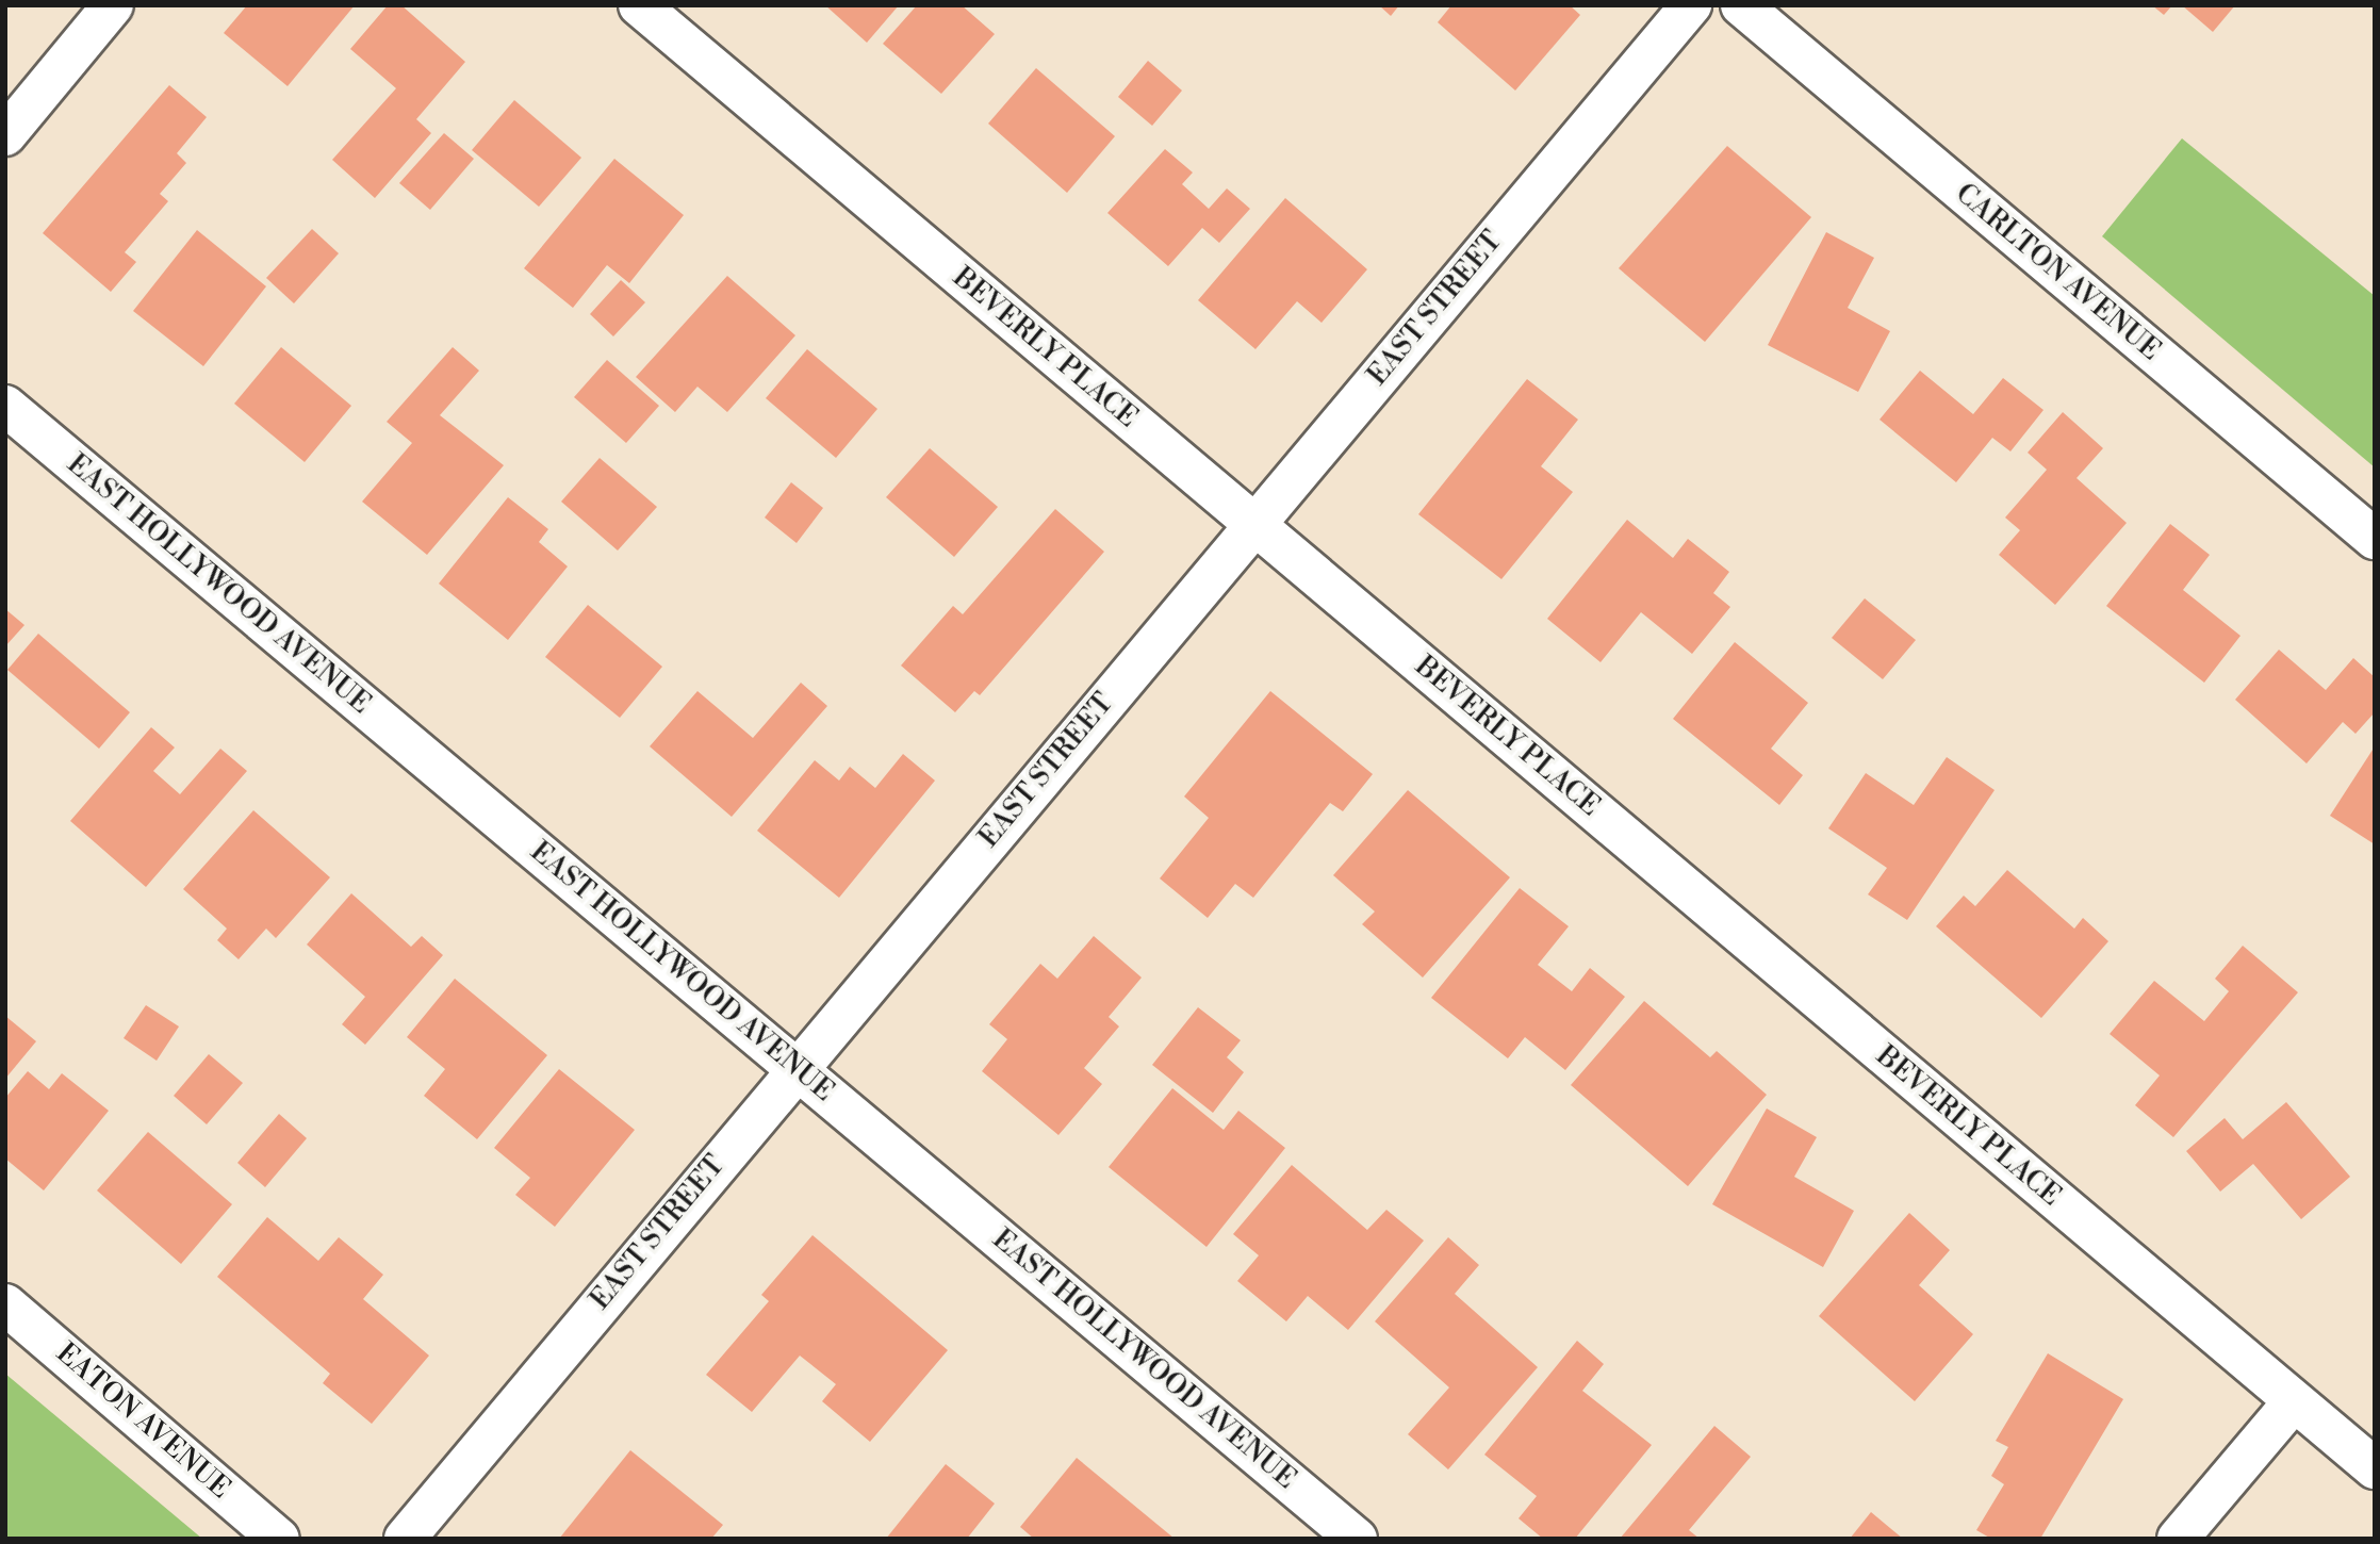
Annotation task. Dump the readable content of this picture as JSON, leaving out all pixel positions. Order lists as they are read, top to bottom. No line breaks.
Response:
{"streets":{"street":["CARLTON AVENUE","EAST STREET","BEVERLY PLACE","EAST HOLLYWOOD AVENUE","EATON AVENUE"]},"crossings":[["EAST STREET","BEVERLY PLACE"],["EAST STREET","EAST HOLLYWOOD AVENUE"]]}
